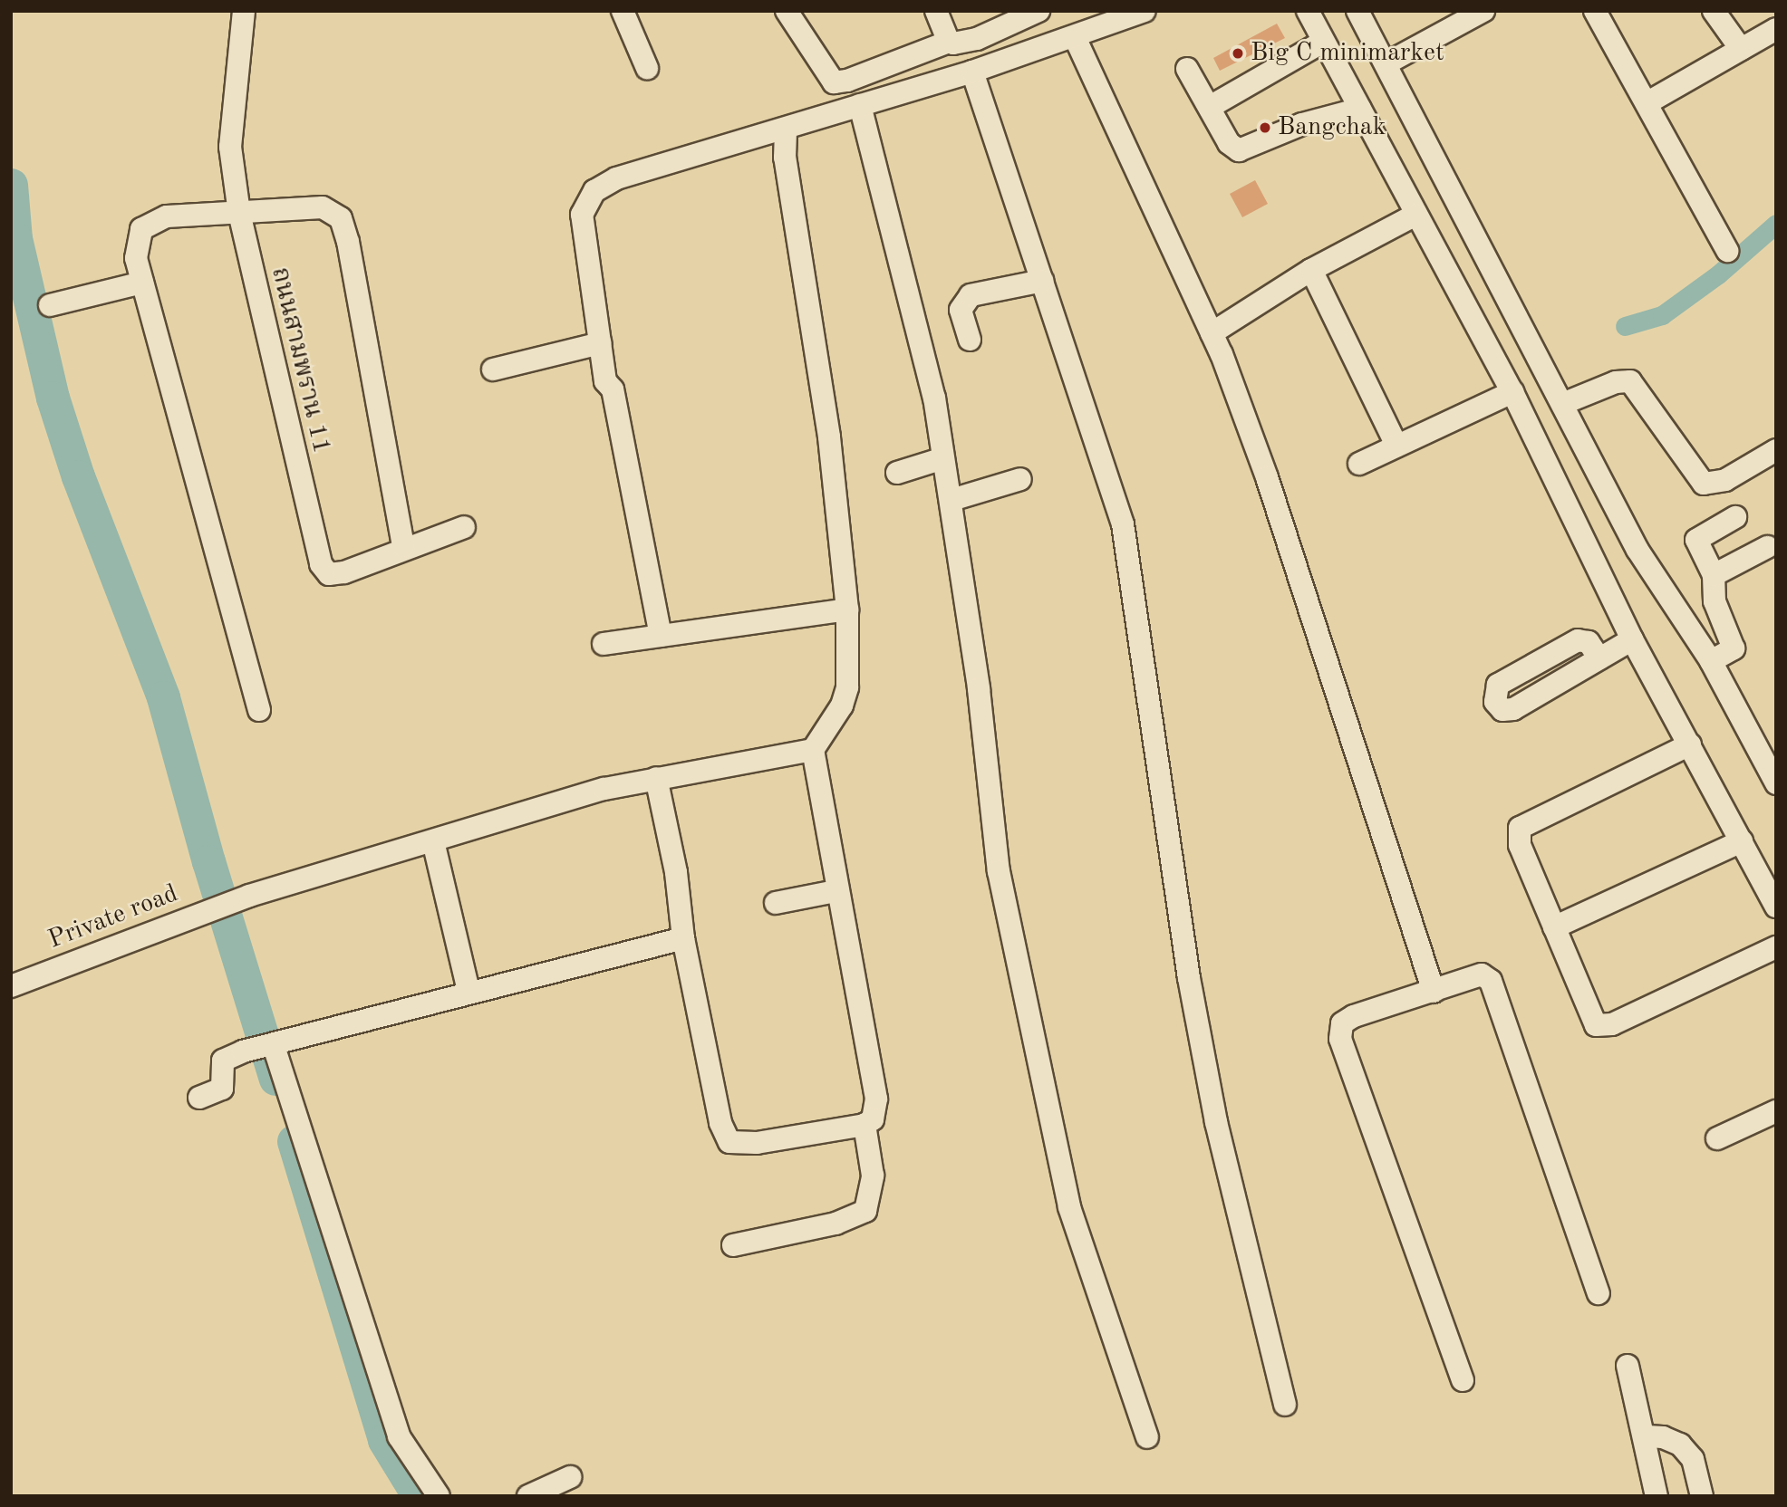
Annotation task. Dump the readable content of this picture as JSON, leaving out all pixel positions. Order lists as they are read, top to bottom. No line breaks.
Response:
{"streets":{"street":["ถนนสามพราน 11","Private road"]},"places":["Big C minimarket","Bangchak"]}
